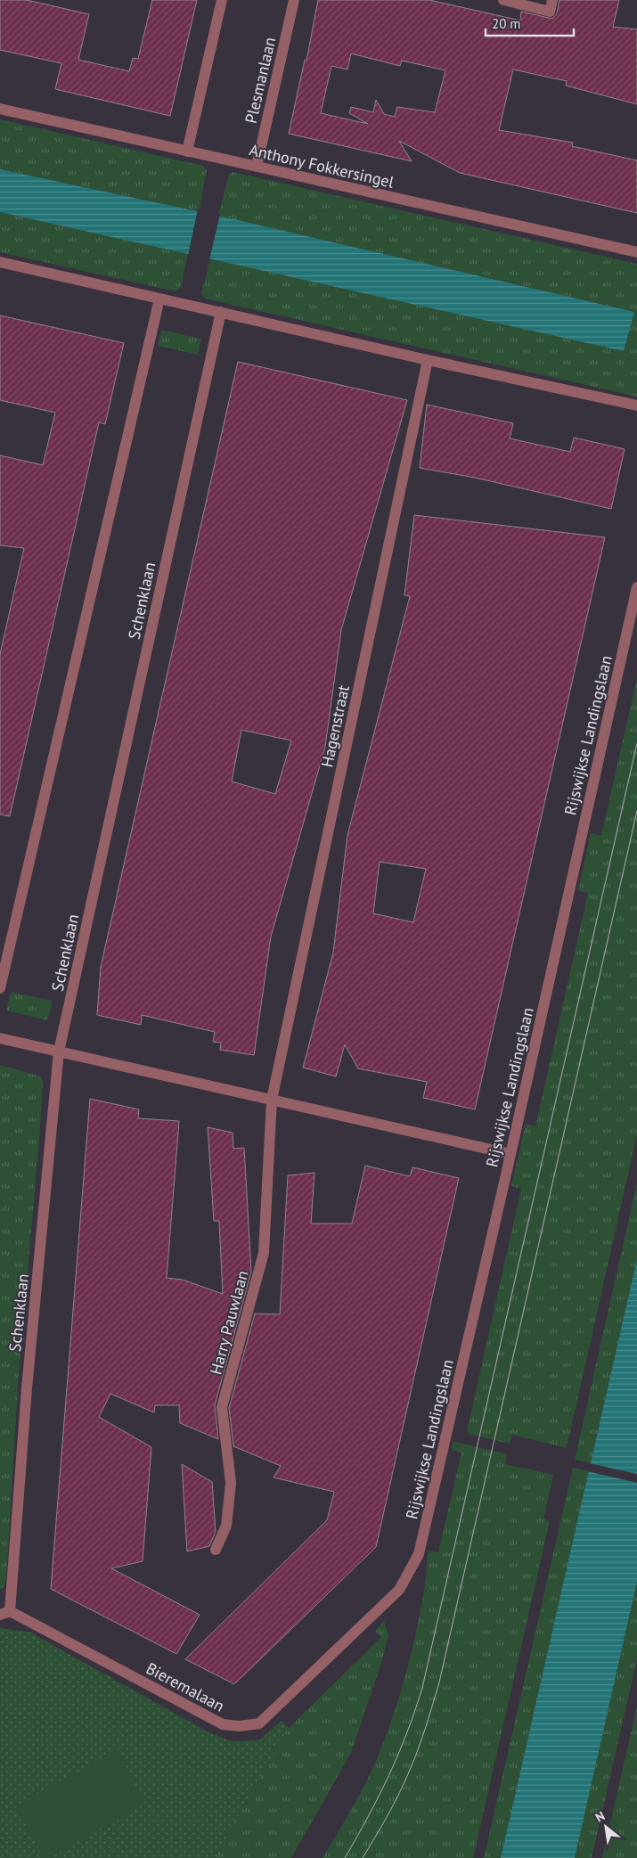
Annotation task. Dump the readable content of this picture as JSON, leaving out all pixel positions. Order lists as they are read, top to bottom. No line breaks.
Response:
{"streets":{"street":["Plesmanlaan","Anthony Fokkersingel","Schenklaan","Hagenstraat","Rijswijkse Landingslaan","Harry Pauwlaan","Bieremalaan"]},"crossings":[["Plesmanlaan","Anthony Fokkersingel"],["Schenklaan","Bieremalaan"],["Hagenstraat","Harry Pauwlaan"],["Rijswijkse Landingslaan","Bieremalaan"]],"scale_bar":"20 m","north":"top left"}
